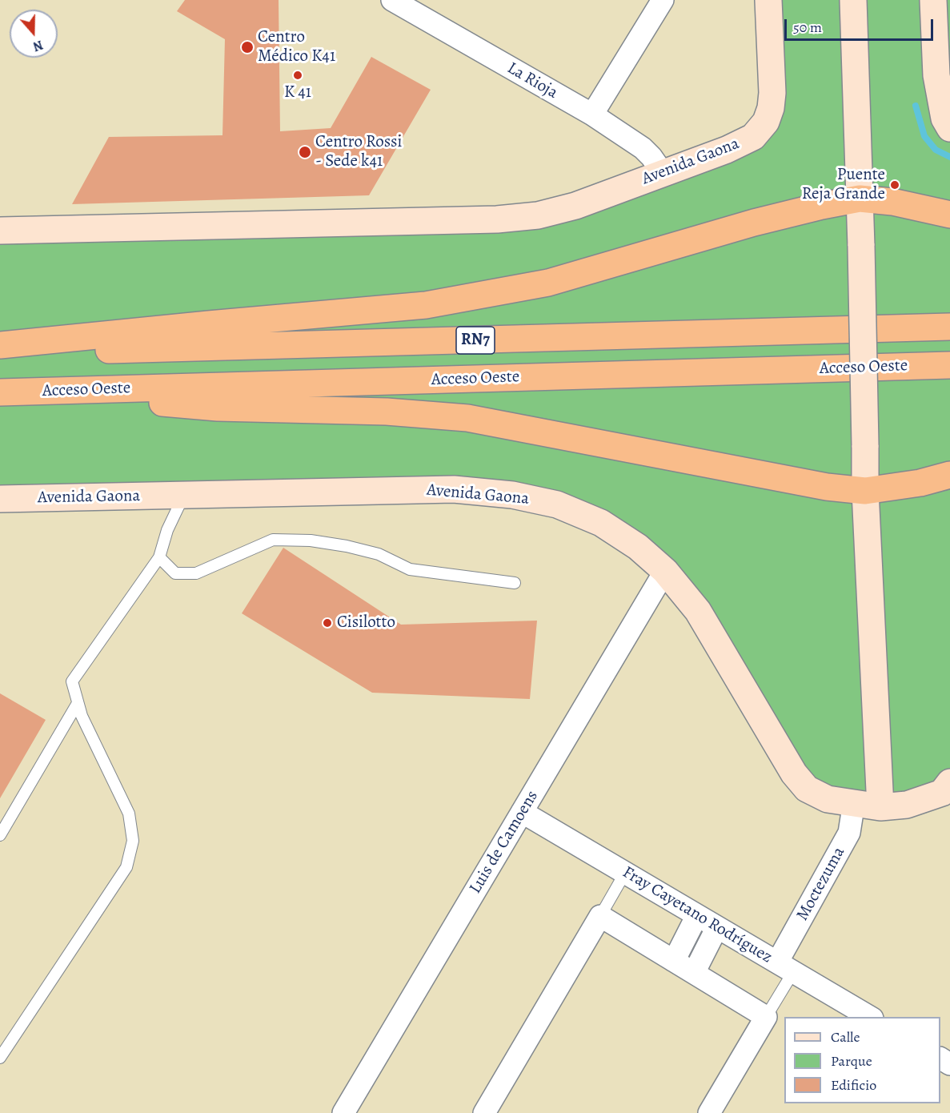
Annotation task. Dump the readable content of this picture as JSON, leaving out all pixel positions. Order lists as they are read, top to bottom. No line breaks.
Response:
{"streets":{"highway":["RN7","Acceso Oeste"],"street":["La Rioja","Avenida Gaona","Luis de Camoens","Moctezuma","Fray Cayetano Rodríguez"]},"crossings":[["La Rioja","Avenida Gaona"],["Avenida Gaona","Luis de Camoens"],["Avenida Gaona","Moctezuma"],["Luis de Camoens","Fray Cayetano Rodríguez"],["Moctezuma","Fray Cayetano Rodríguez"]],"places":["Centro Médico K41","K 41","Centro Rossi - Sede k41","Puente Reja Grande","Cisilotto"],"legend":["Calle","Parque","Edificio"],"scale_bar":"50 m","north":"bottom"}
